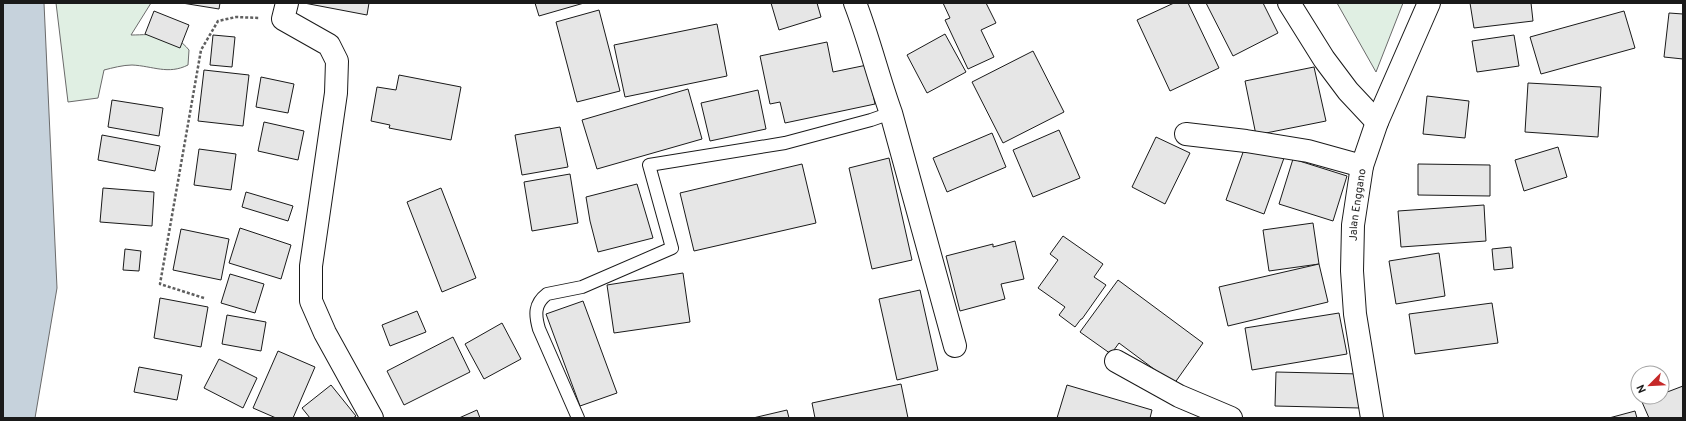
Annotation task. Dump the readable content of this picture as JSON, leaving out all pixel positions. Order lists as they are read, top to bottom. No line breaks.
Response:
{"streets":{"street":["Jalan Enggano"]},"north":"bottom left"}
